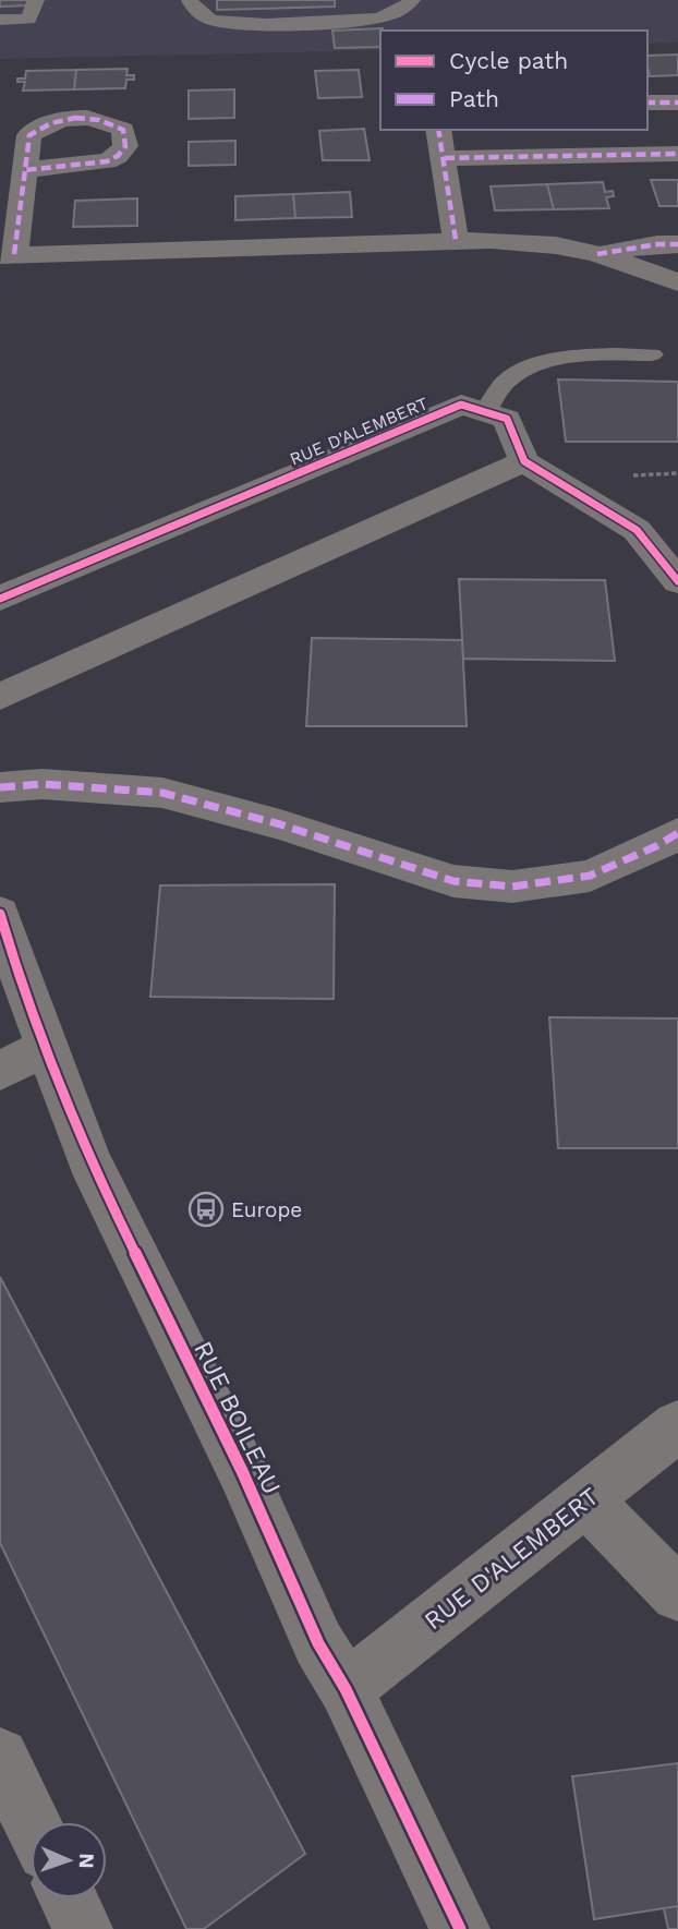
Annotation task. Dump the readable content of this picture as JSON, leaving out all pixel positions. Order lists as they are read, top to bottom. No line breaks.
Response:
{"streets":{"street":["RUE D'ALEMBERT","RUE BOILEAU"]},"crossings":[["RUE D'ALEMBERT","RUE BOILEAU"]],"places":{"bus stop":["Europe"]},"legend":["Cycle path","Path"],"north":"right"}
